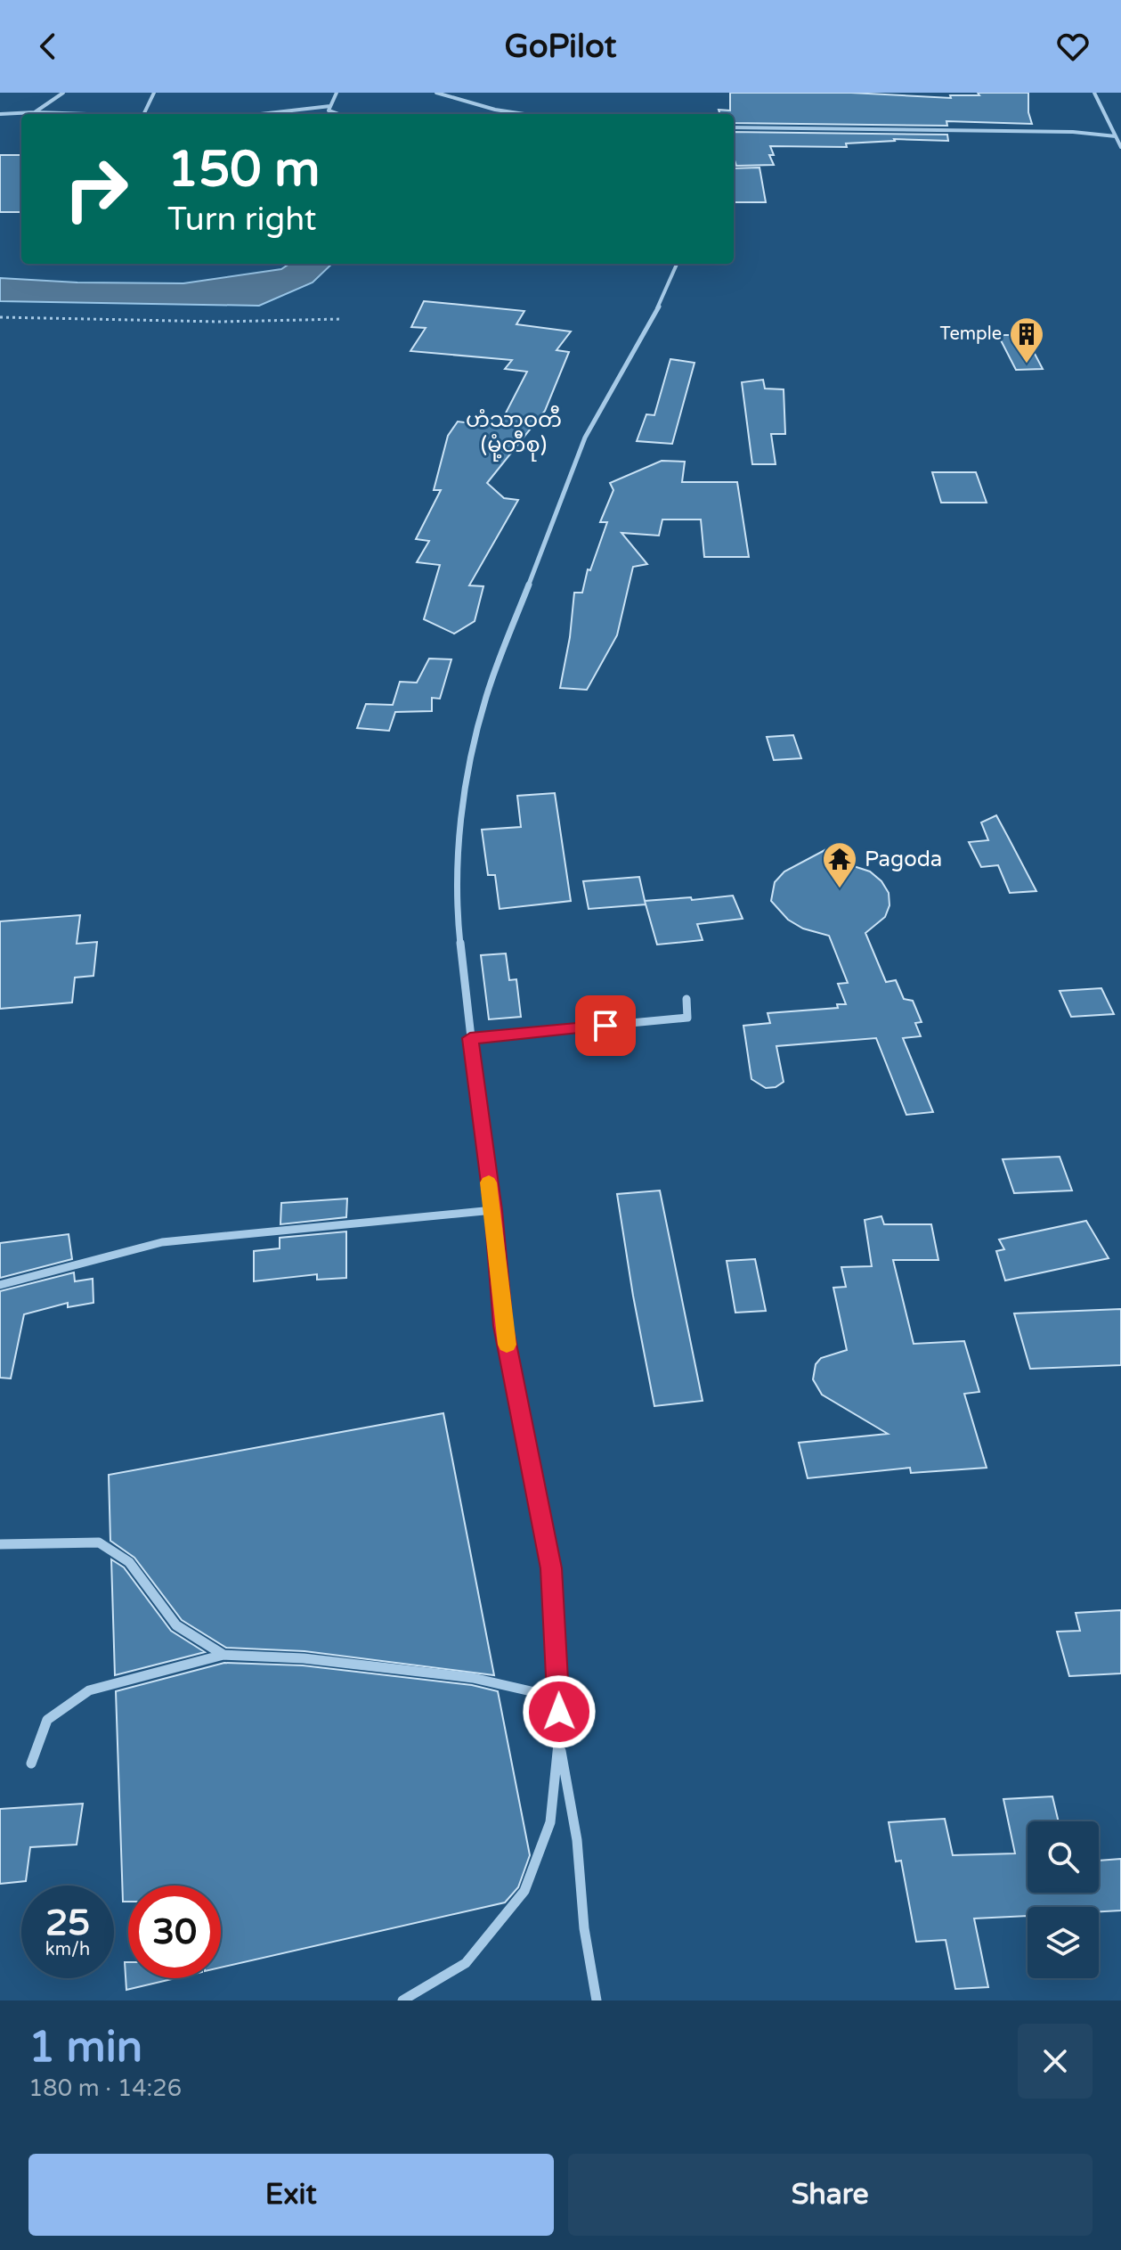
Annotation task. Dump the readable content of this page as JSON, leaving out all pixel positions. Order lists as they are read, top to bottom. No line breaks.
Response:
{"districts":["ဟံသာဝတီ (မုံ့တီစု)"],"places":{"building":["Temple"],"temple":["Pagoda"]},"page":{"header":"GoPilot","turn":["150 m","Turn right"],"speed":"25 km/h","limit":"30","heading":["1 min","180 m · 14:26"],"buttons":["Exit","Share"]}}
